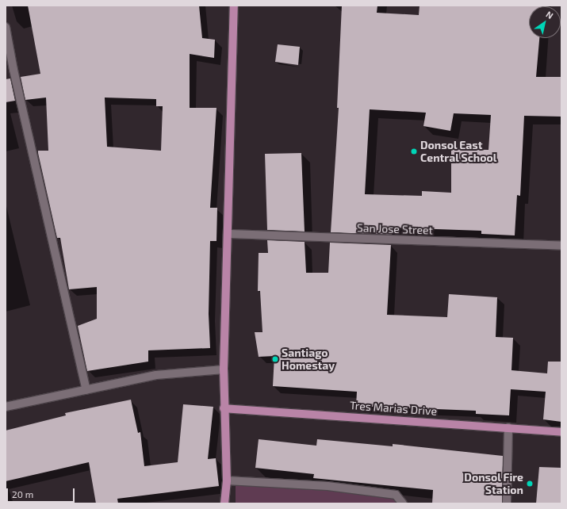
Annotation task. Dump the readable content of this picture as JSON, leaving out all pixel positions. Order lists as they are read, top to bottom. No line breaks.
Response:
{"streets":{"main road":["Tres Marias Drive"],"street":["San Jose Street"]},"places":["Donsol East Central School","Santiago Homestay","Donsol Fire Station"],"scale_bar":"20 m","north":"top right"}
